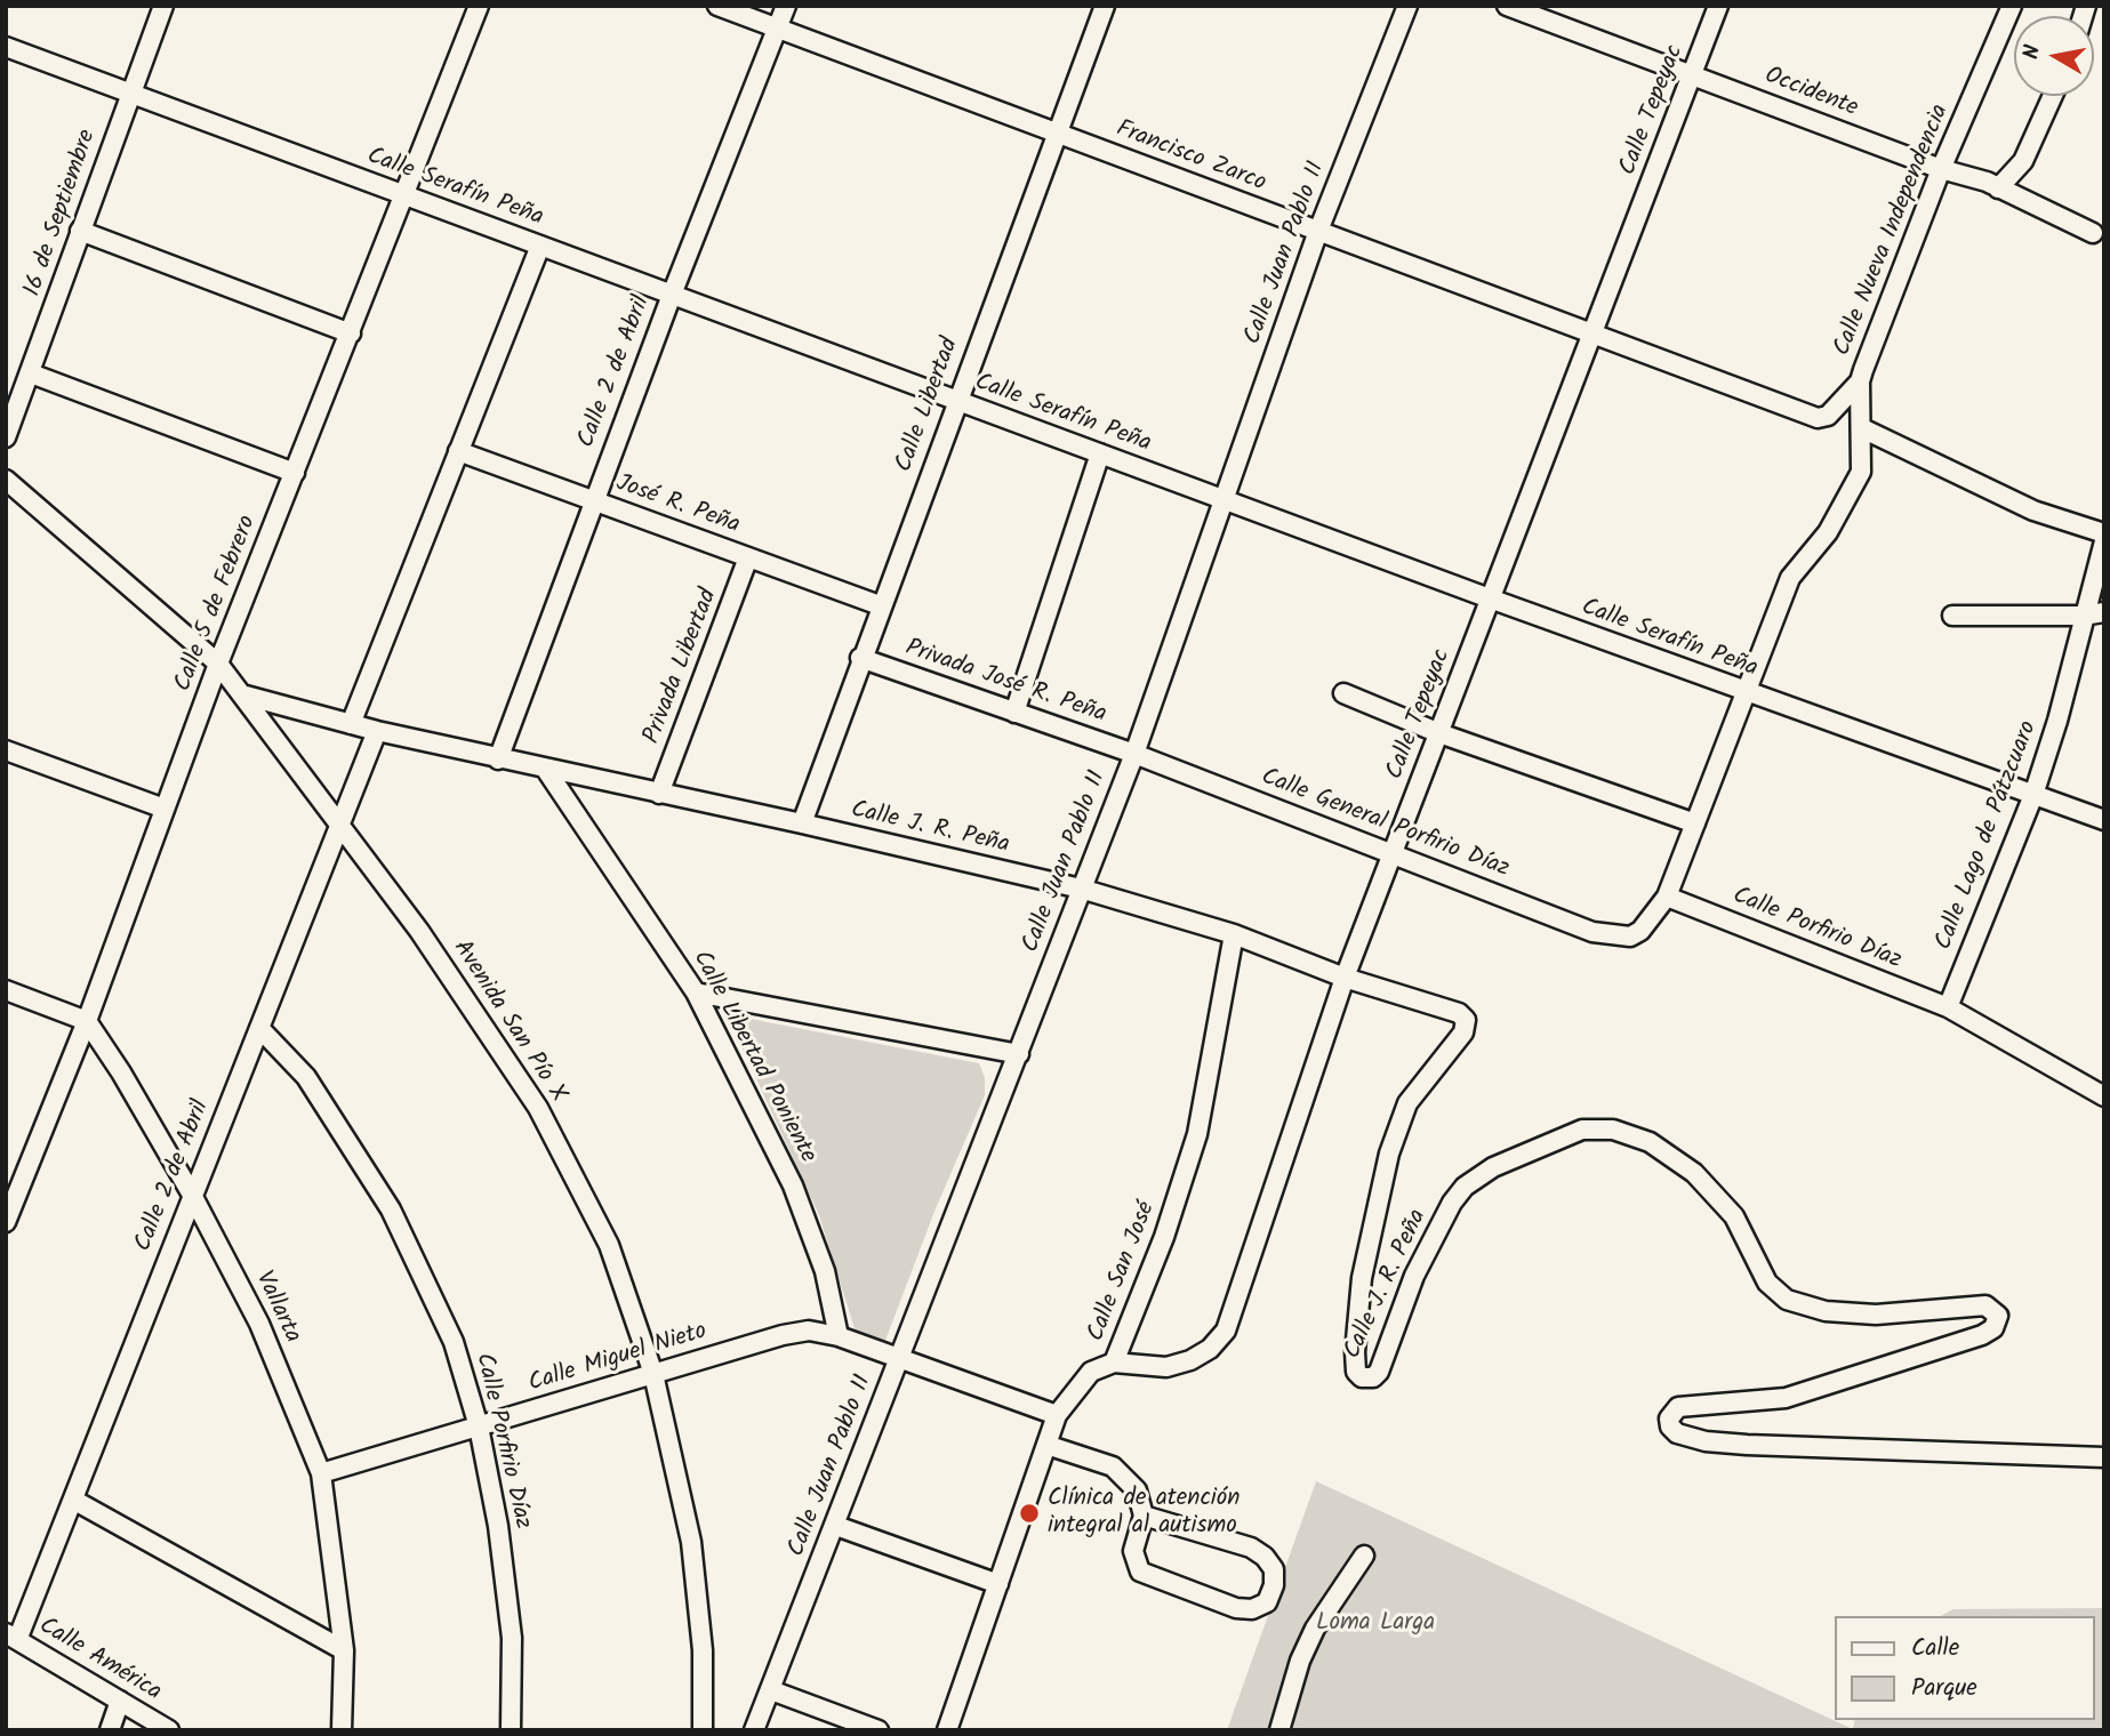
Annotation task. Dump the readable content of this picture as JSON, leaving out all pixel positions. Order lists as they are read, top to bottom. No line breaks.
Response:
{"streets":{"street":["Occidente","Calle Tepeyac","Francisco Zarco","Calle Serafín Peña","16 de Septiembre","Calle Nueva Independencia","Calle Juan Pablo II","Calle 2 de Abril","Calle Libertad","José R. Peña","Calle 5 de Febrero","Privada Libertad","Privada José R. Peña","Calle General Porfirio Díaz","Calle J. R. Peña","Calle Lago de Pátzcuaro","Calle Porfirio Díaz","Avenida San Pío X","Calle Libertad Poniente","Calle San José","Vallarta","Calle Miguel Nieto","Calle América"]},"crossings":[["Occidente","Calle Tepeyac"],["Occidente","Calle Nueva Independencia"],["Calle Tepeyac","Francisco Zarco"],["Calle Tepeyac","Calle Serafín Peña"],["Calle Tepeyac","Calle General Porfirio Díaz"],["Calle Tepeyac","Calle J. R. Peña"],["Calle Tepeyac","Calle San José"],["Francisco Zarco","Calle Nueva Independencia"],["Francisco Zarco","Calle Juan Pablo II"],["Francisco Zarco","Calle 2 de Abril"],["Francisco Zarco","Calle Libertad"],["Calle Serafín Peña","16 de Septiembre"],["Calle Serafín Peña","Calle Nueva Independencia"],["Calle Serafín Peña","Calle Juan Pablo II"],["Calle Serafín Peña","Calle 2 de Abril"],["Calle Serafín Peña","Calle Libertad"],["Calle Serafín Peña","Calle 5 de Febrero"],["Calle Serafín Peña","Calle Lago de Pátzcuaro"],["Calle Nueva Independencia","Calle General Porfirio Díaz"],["Calle Nueva Independencia","Calle Porfirio Díaz"],["Calle Juan Pablo II","Privada José R. Peña"],["Calle Juan Pablo II","Calle General Porfirio Díaz"],["Calle Juan Pablo II","Calle J. R. Peña"],["Calle 2 de Abril","José R. Peña"],["Calle 2 de Abril","Calle J. R. Peña"],["Calle 2 de Abril","Calle Porfirio Díaz"],["Calle 2 de Abril","Avenida San Pío X"],["Calle 2 de Abril","Vallarta"],["Calle 2 de Abril","Calle América"],["Calle Libertad","José R. Peña"],["Calle Libertad","Privada José R. Peña"],["Calle Libertad","Calle J. R. Peña"],["José R. Peña","Privada Libertad"],["Calle 5 de Febrero","Avenida San Pío X"],["Calle 5 de Febrero","Vallarta"],["Privada Libertad","Calle J. R. Peña"],["Privada José R. Peña","Calle General Porfirio Díaz"],["Calle J. R. Peña","Avenida San Pío X"],["Calle J. R. Peña","Calle Libertad Poniente"],["Calle J. R. Peña","Calle San José"],["Calle Lago de Pátzcuaro","Calle Porfirio Díaz"],["Calle Porfirio Díaz","Calle Miguel Nieto"],["Avenida San Pío X","Calle Miguel Nieto"],["Calle Libertad Poniente","Calle Miguel Nieto"],["Vallarta","Calle Miguel Nieto"]],"parks":["Loma Larga"],"places":["Clínica de atención integral al autismo"],"legend":["Calle","Parque"],"north":"left"}
